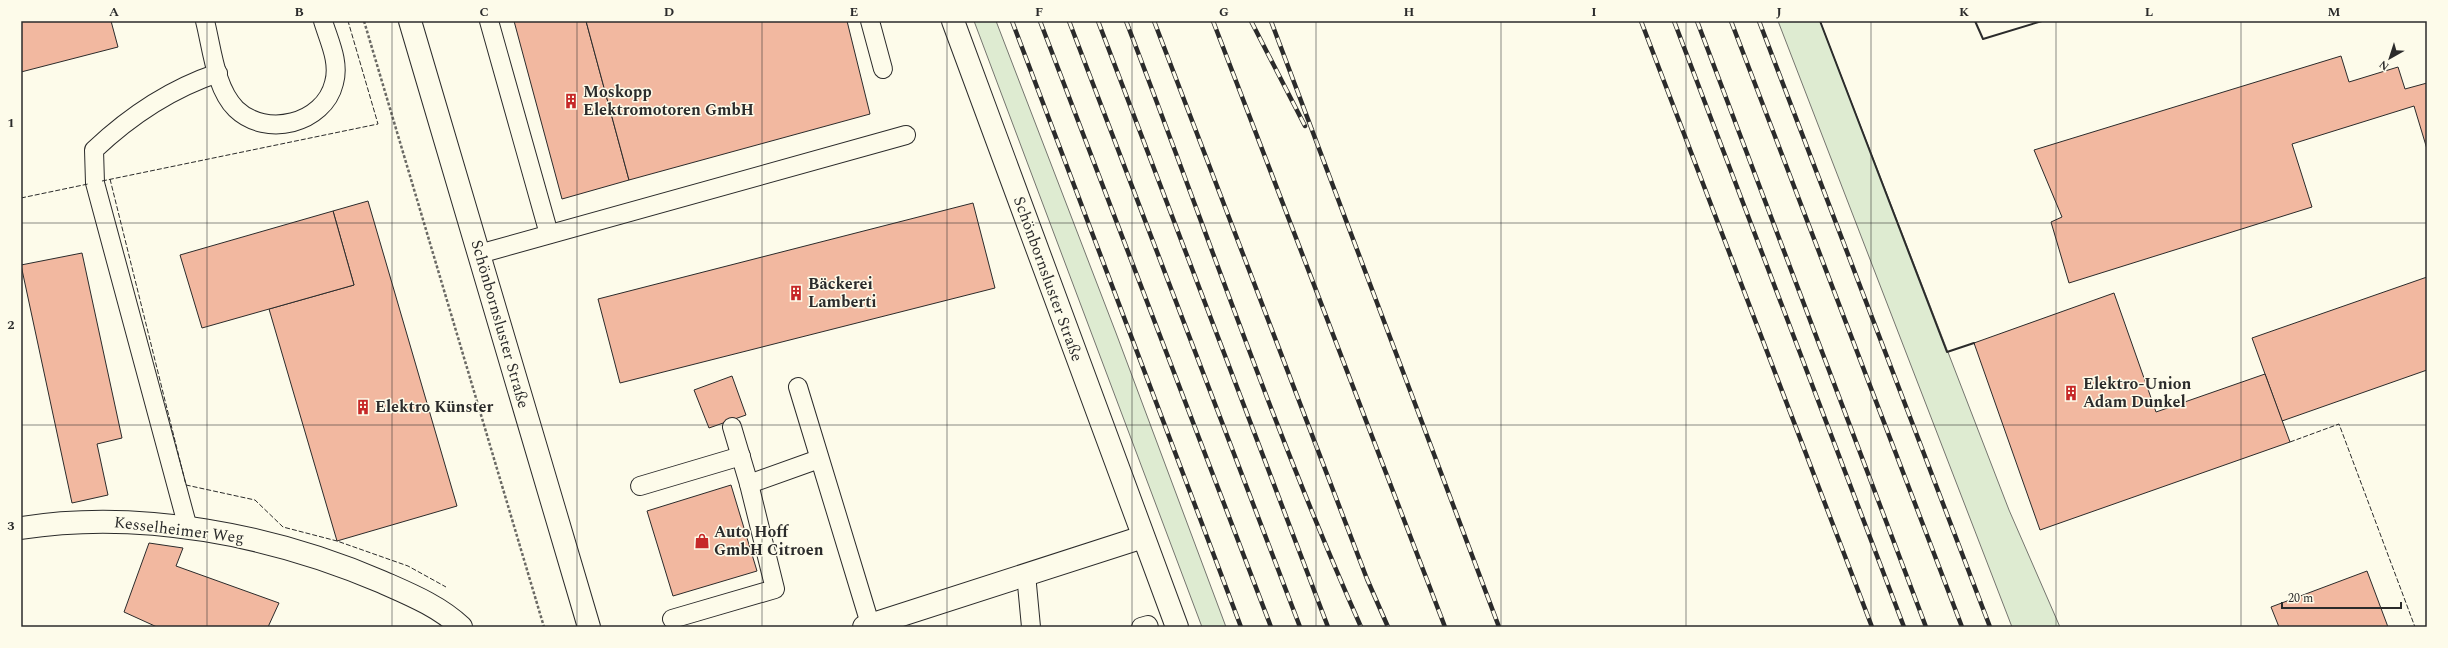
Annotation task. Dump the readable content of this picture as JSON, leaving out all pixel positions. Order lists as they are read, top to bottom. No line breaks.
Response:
{"streets":{"street":["Schönbornsluster Straße","Kesselheimer Weg"]},"places":{"building":["Moskopp Elektromotoren GmbH","Bäckerei Lamberti","Elektro-Union Adam Dunkel","Elektro Künster"],"shop":["Auto Hoff GmbH Citroen"]},"scale_bar":"20 m","north":"bottom left","grid":{"columns":["A","B","C","D","E","F","G","H","I","J","K","L","M"],"rows":["1","2","3"]}}
